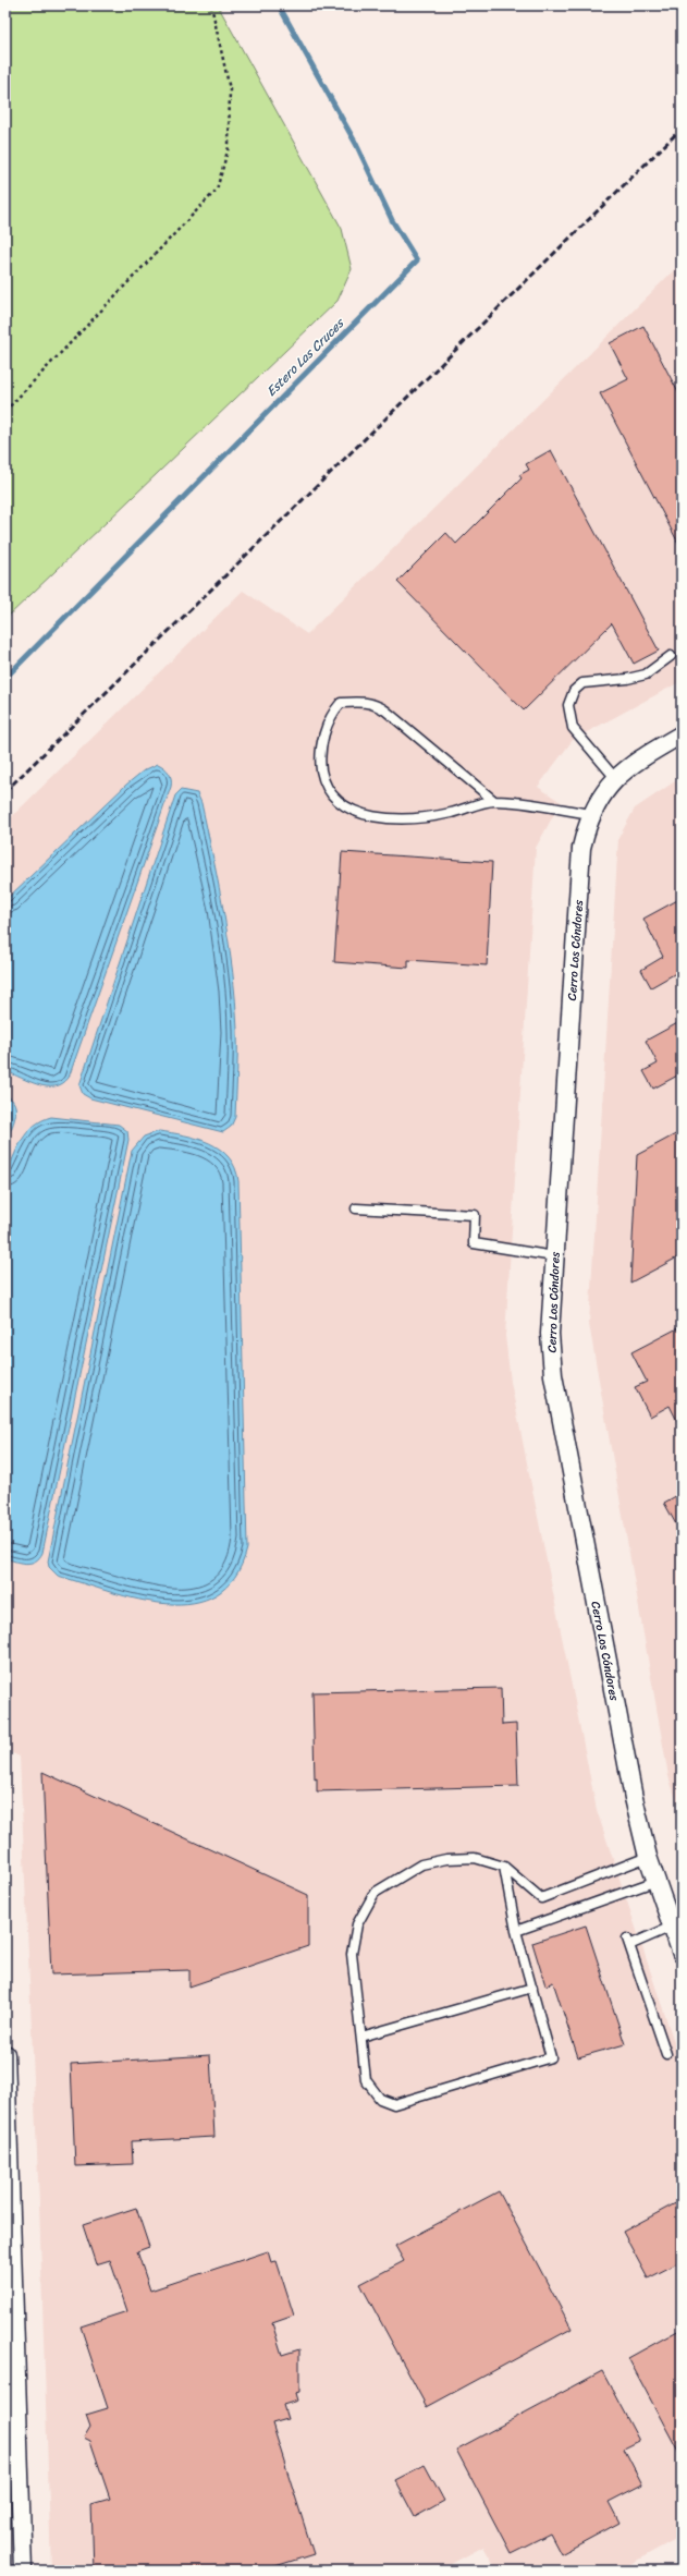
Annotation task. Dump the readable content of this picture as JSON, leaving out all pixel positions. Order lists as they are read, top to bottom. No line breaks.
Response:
{"streets":{"street":["Cerro Los Cóndores"]},"water":["Estero Las Cruces"]}
